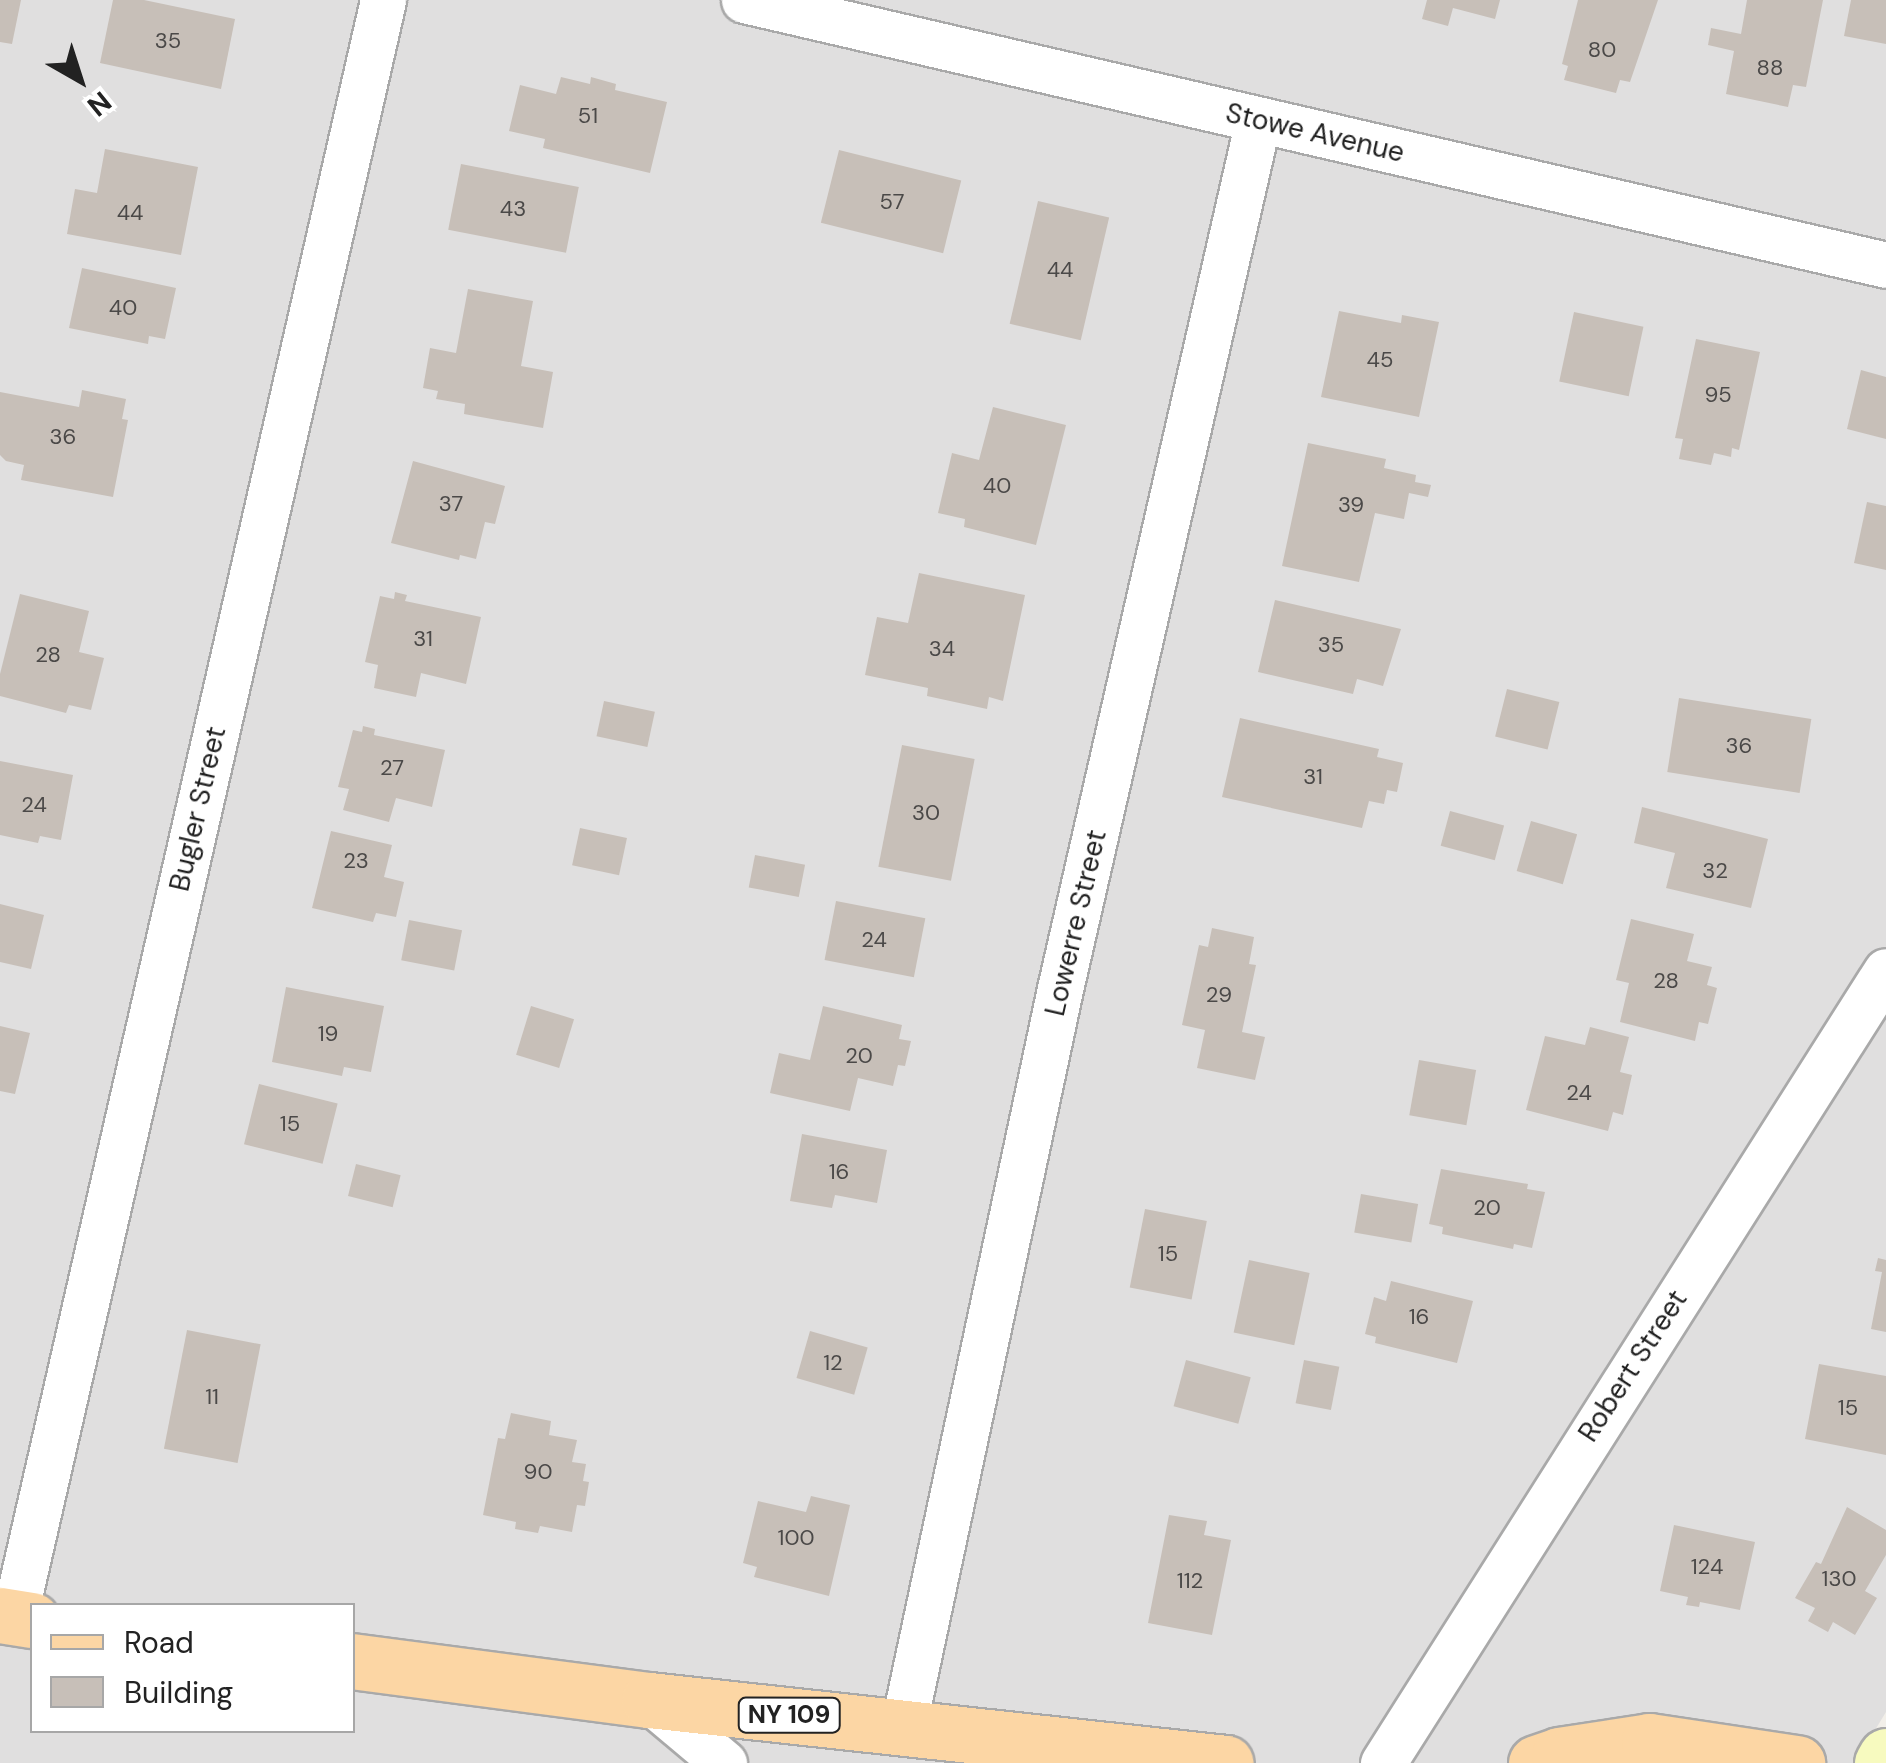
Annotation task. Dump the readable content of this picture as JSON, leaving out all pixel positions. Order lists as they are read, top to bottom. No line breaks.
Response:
{"streets":{"main road":["NY 109"],"street":["Stowe Avenue","Bugler Street","Lowerre Street","Robert Street"]},"crossings":[["Stowe Avenue","Lowerre Street"],["Lowerre Street","NY 109"]],"house_numbers":["35","80","88","51","57","43","44","44","40","45","95","36","40","37","39","31","35","34","28","36","27","31","24","30","23","32","24","28","29","19","20","24","15","16","20","15","16","12","11","15","90","100","124","130","112"],"legend":["Road","Building"],"north":"bottom right"}
